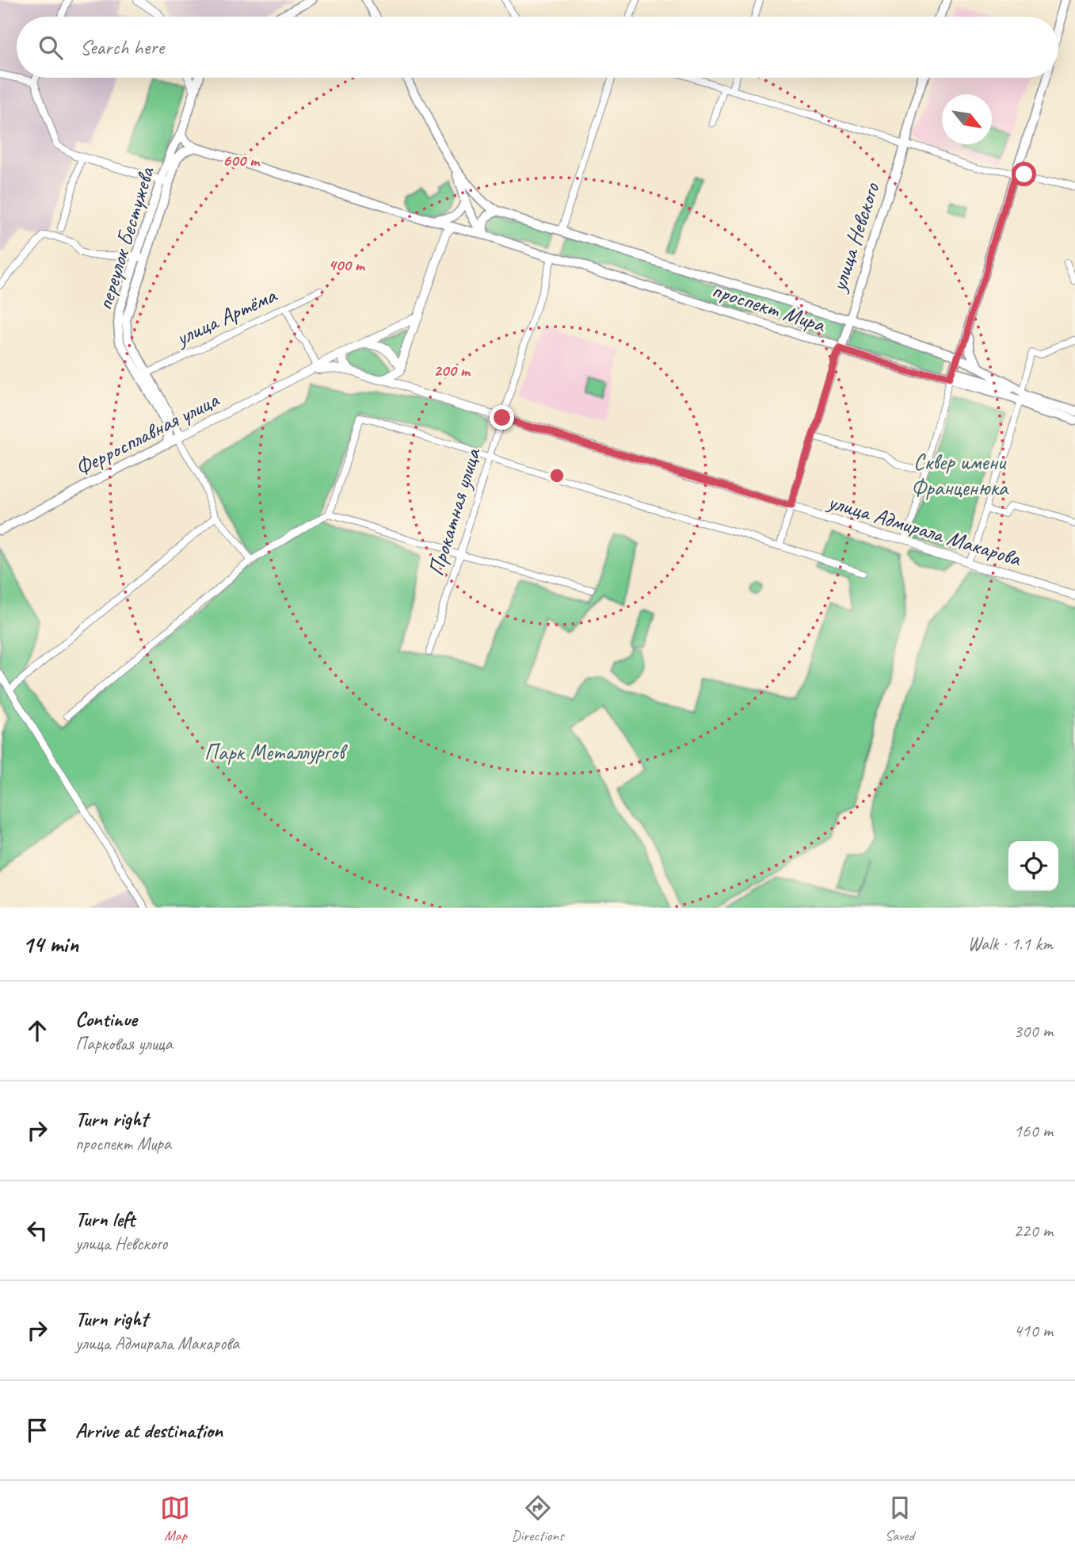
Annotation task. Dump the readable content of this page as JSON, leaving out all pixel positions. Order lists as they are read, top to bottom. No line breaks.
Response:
{"streets":{"main road":["улица Невского","переулок Бестужева","проспект Мира","Ферросплавная улица"],"street":["улица Артёма","Прокатная улица","улица Адмирала Макарова"]},"crossings":[["улица Невского","проспект Мира"],["улица Невского","улица Адмирала Макарова"],["переулок Бестужева","проспект Мира"],["переулок Бестужева","улица Артёма"],["переулок Бестужева","Ферросплавная улица"],["проспект Мира","Прокатная улица"],["Прокатная улица","улица Адмирала Макарова"]],"parks":["Сквер имени Франценюка","Парк Металлургов"],"north":"bottom right","page":{"search":"Search here","heading":["14 min","Walk · 1.1 km"],"list":[["Continue","Парковая улица","300 m"],["Turn right","проспект Мира","160 m"],["Turn left","улица Невского","220 m"],["Turn right","улица Адмирала Макарова","410 m"],"Arrive at destination"],"nav":["Map","Directions","Saved"]},"rings":["600 m","400 m","200 m"]}
